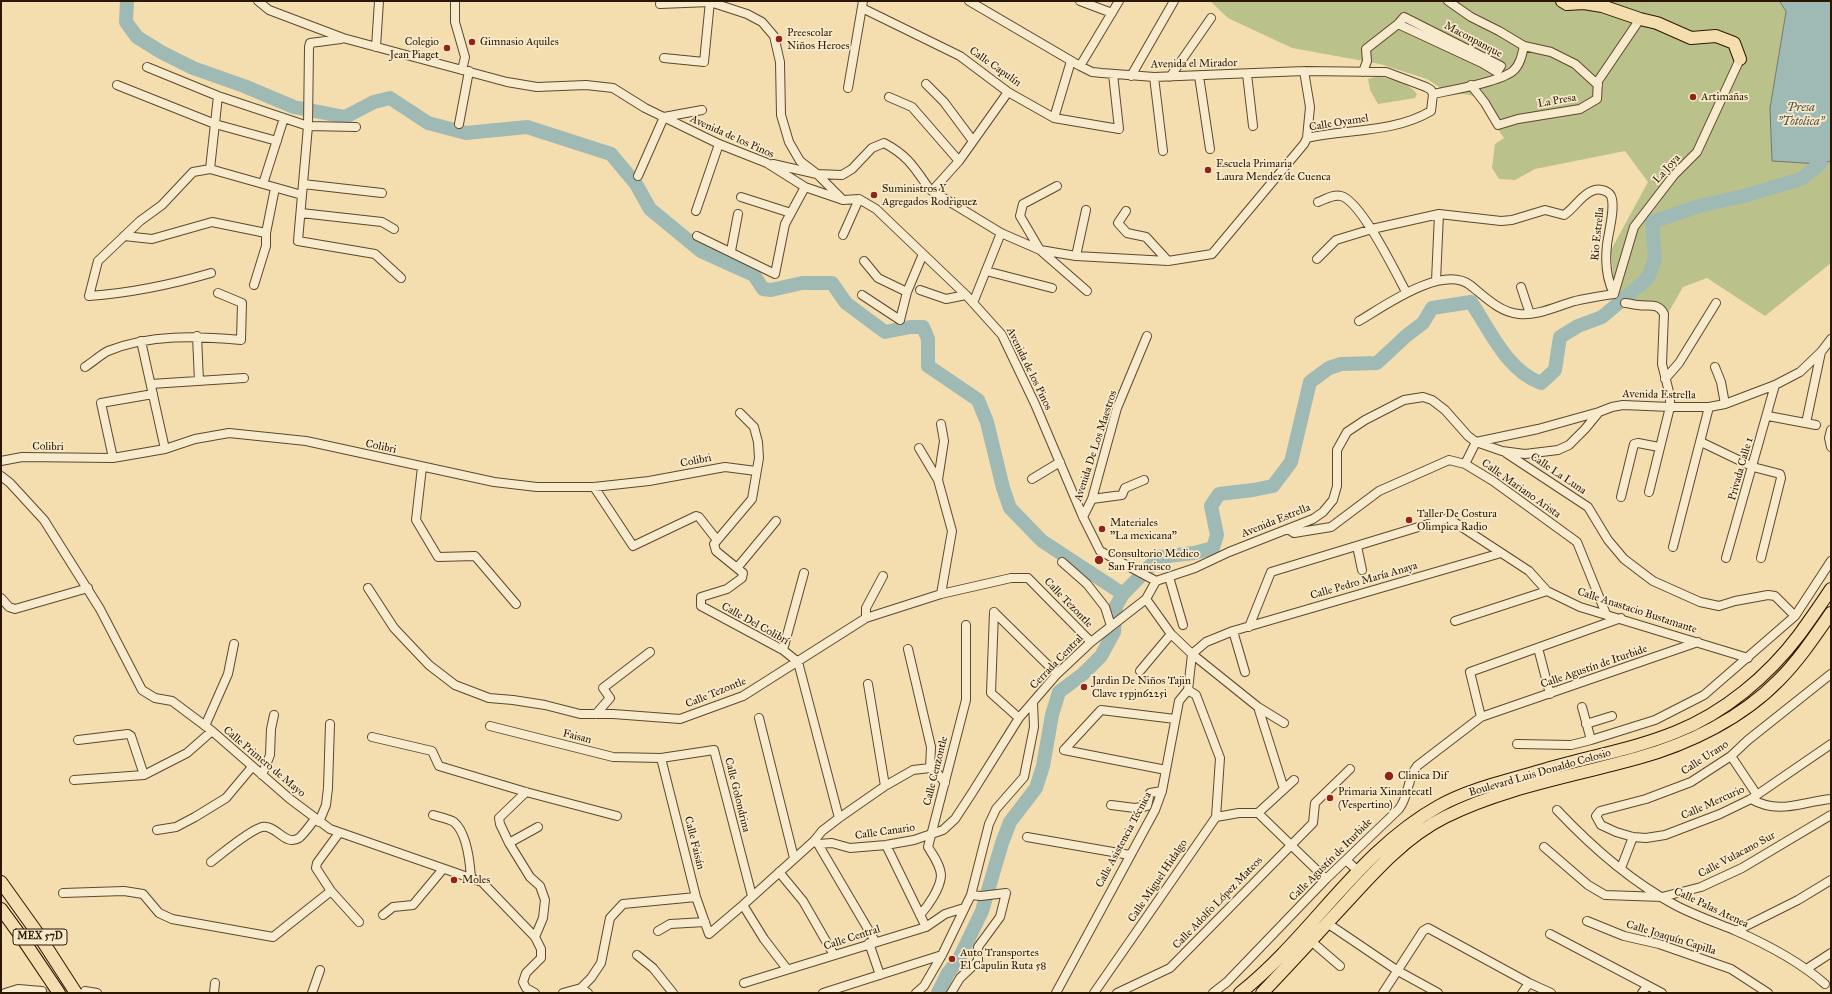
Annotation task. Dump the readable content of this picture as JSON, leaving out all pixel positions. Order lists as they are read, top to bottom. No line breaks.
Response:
{"streets":{"highway":["Boulevard Luis Donaldo Colosio","MEX 57D"],"street":["Maconpanque","Avenida el Mirador","Calle Capulín","La Presa","Calle Oyamel","Avenida de los Pinos","La Joya","Rio Estrella","Avenida Estrella","Avenida De Los Maestros","Colibri","Privada Calle 1","Calle La Luna","Calle Mariano Arista","Calle Pedro María Anaya","Calle Tezontle","Calle Anastacio Bustamante","Calle Del Colibrí","Cerrada Central","Calle Agustín de Iturbide","Faisan","Calle Urano","Calle Primero de Mayo","Calle Cenzontle","Calle Golondrina","Calle Mercurio","Calle Canario","Calle Asistencia Técnica","Calle Faisán","Calle Vulacano Sur","Calle Miguel Hidalgo","Calle Adolfo López Mateos","Calle Palas Atenea","Calle Central","Calle Joaquín Capilla"]},"crossings":[["Avenida el Mirador","Calle Capulín"],["Avenida el Mirador","Calle Oyamel"],["Avenida de los Pinos","Avenida Estrella"],["Avenida de los Pinos","Avenida De Los Maestros"],["Avenida de los Pinos","Cerrada Central"],["La Joya","Rio Estrella"],["Avenida Estrella","Privada Calle 1"],["Avenida Estrella","Calle La Luna"],["Avenida Estrella","Calle Mariano Arista"],["Avenida Estrella","Cerrada Central"],["Calle Mariano Arista","Calle Anastacio Bustamante"],["Calle Pedro María Anaya","Calle Anastacio Bustamante"],["Calle Tezontle","Calle Del Colibrí"],["Calle Tezontle","Cerrada Central"],["Calle Anastacio Bustamante","Calle Agustín de Iturbide"],["Cerrada Central","Calle Canario"],["Cerrada Central","Calle Central"],["Faisan","Calle Golondrina"],["Faisan","Calle Faisán"],["Calle Urano","Calle Mercurio"],["Calle Cenzontle","Calle Canario"],["Calle Golondrina","Calle Faisán"],["Calle Vulacano Sur","Calle Palas Atenea"]],"water":["Presa \"Totolica\""],"places":["Preescolar Niños Heroes","Gimnasio Aquiles","Colegio Jean Piaget","Artimañas","Escuela Primaria Laura Mendez de Cuenca","Suministros Y Agregados Rodriguez","Taller De Costura Olimpica Radio","Materiales \"La mexicana\"","Consultorio Medico San Francisco","Jardin De Niños Tajin Clave 15pjn6225i","Clinica Dif","Primaria Xinantecatl (Vespertino)","Moles","Auto Transportes El Capulin Ruta 58"]}
